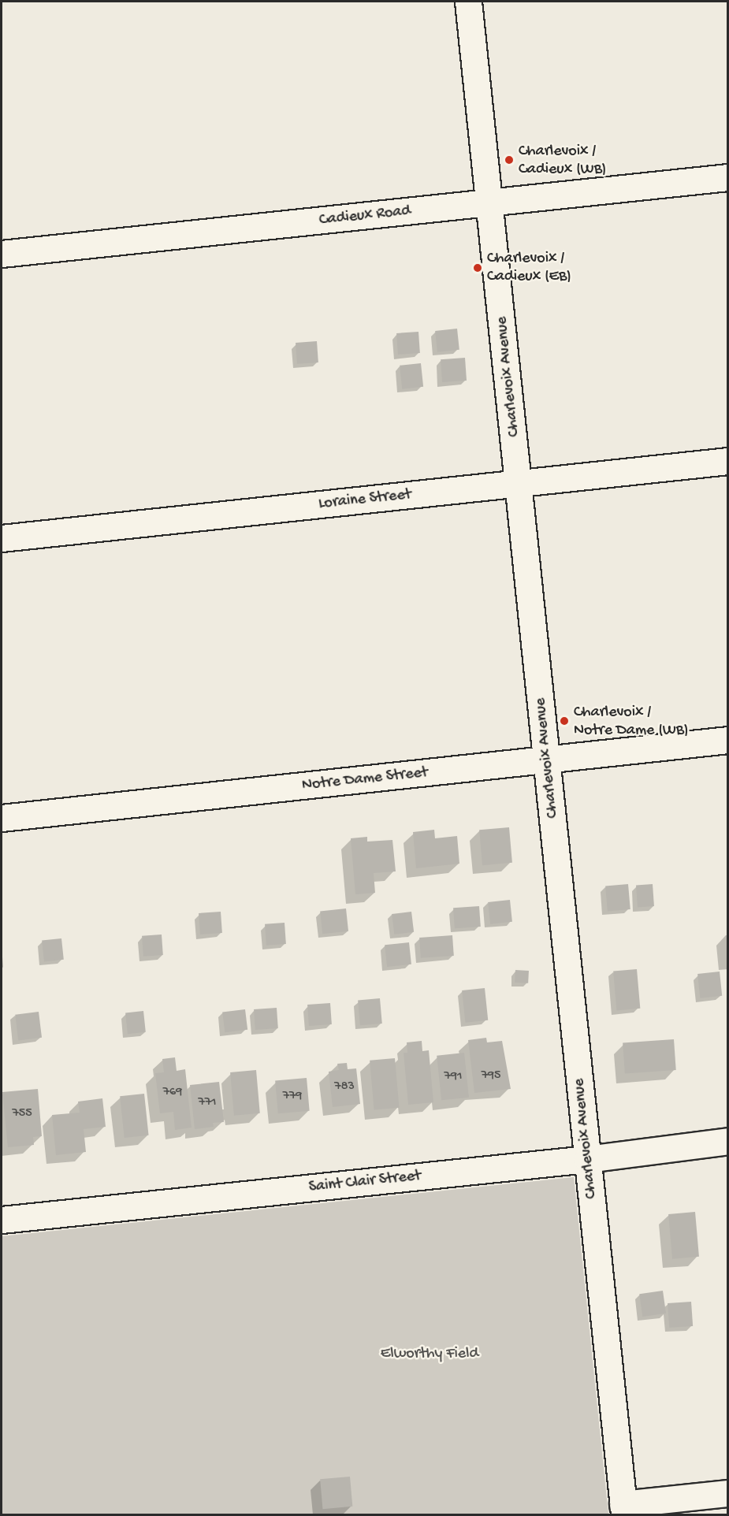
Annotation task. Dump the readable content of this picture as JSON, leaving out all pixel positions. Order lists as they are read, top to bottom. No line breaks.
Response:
{"streets":{"street":["Cadieux Road","Charlevoix Avenue","Loraine Street","Notre Dame Street","Saint Clair Street"]},"crossings":[["Cadieux Road","Charlevoix Avenue"],["Charlevoix Avenue","Loraine Street"],["Charlevoix Avenue","Notre Dame Street"],["Charlevoix Avenue","Saint Clair Street"]],"parks":["Elworthy Field"],"places":["Charlevoix / Cadieux (WB)","Charlevoix / Cadieux (EB)","Charlevoix / Notre Dame (WB)"],"house_numbers":["795","791","783","769","779","771","755"]}
